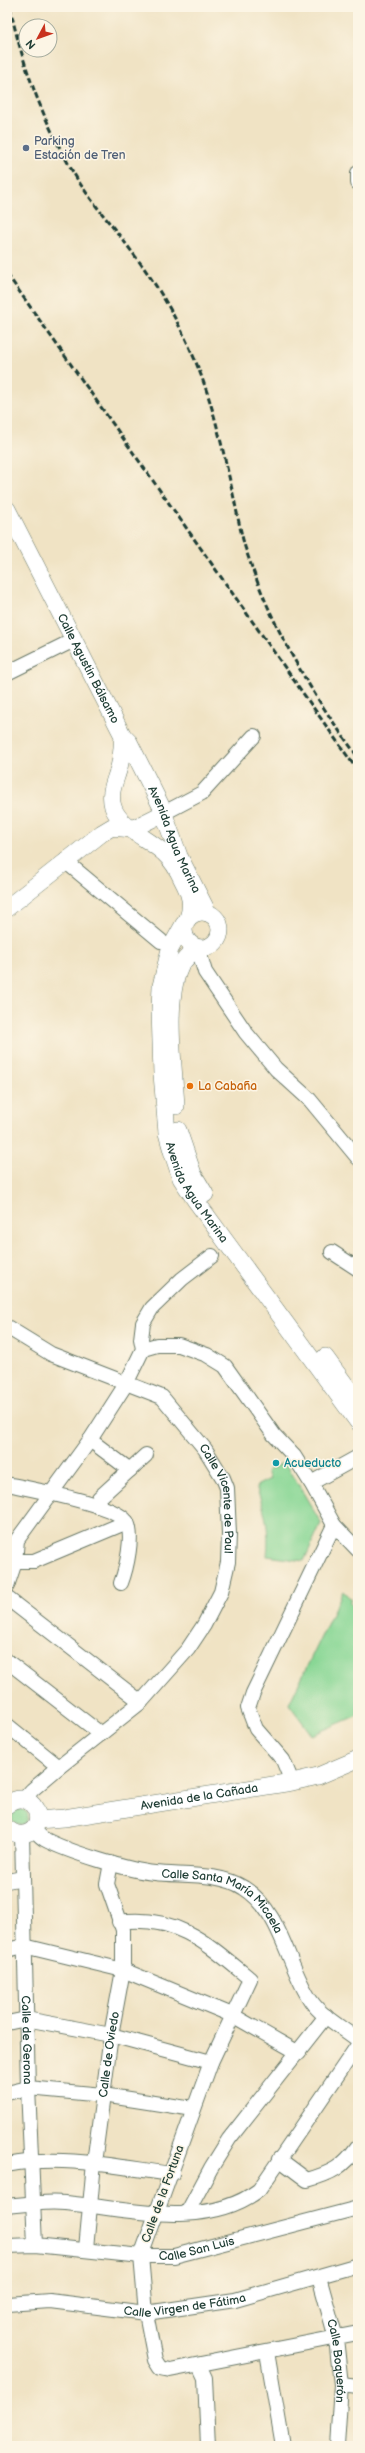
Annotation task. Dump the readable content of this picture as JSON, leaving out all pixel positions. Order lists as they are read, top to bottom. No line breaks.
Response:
{"streets":{"street":["Calle Agustin Bálsamo","Avenida Agua Marina","Calle Vicente de Paul","Avenida de la Cañada","Calle Santa María Micaela","Calle de Gerona","Calle de Oviedo","Calle de la Fortuna","Calle San Luis","Calle Virgen de Fátima","Calle Boquerón"]},"crossings":[["Calle Agustin Bálsamo","Avenida Agua Marina"],["Avenida de la Cañada","Calle Santa María Micaela"],["Avenida de la Cañada","Calle de Gerona"],["Calle Santa María Micaela","Calle de Gerona"],["Calle Santa María Micaela","Calle de Oviedo"],["Calle de Gerona","Calle San Luis"],["Calle de Oviedo","Calle de la Fortuna"],["Calle de Oviedo","Calle San Luis"],["Calle de la Fortuna","Calle San Luis"],["Calle de la Fortuna","Calle Virgen de Fátima"],["Calle de la Fortuna","Calle Boquerón"],["Calle Virgen de Fátima","Calle Boquerón"]],"places":["Parking Estación de Tren","La Cabaña","Acueducto"],"north":"bottom left"}
